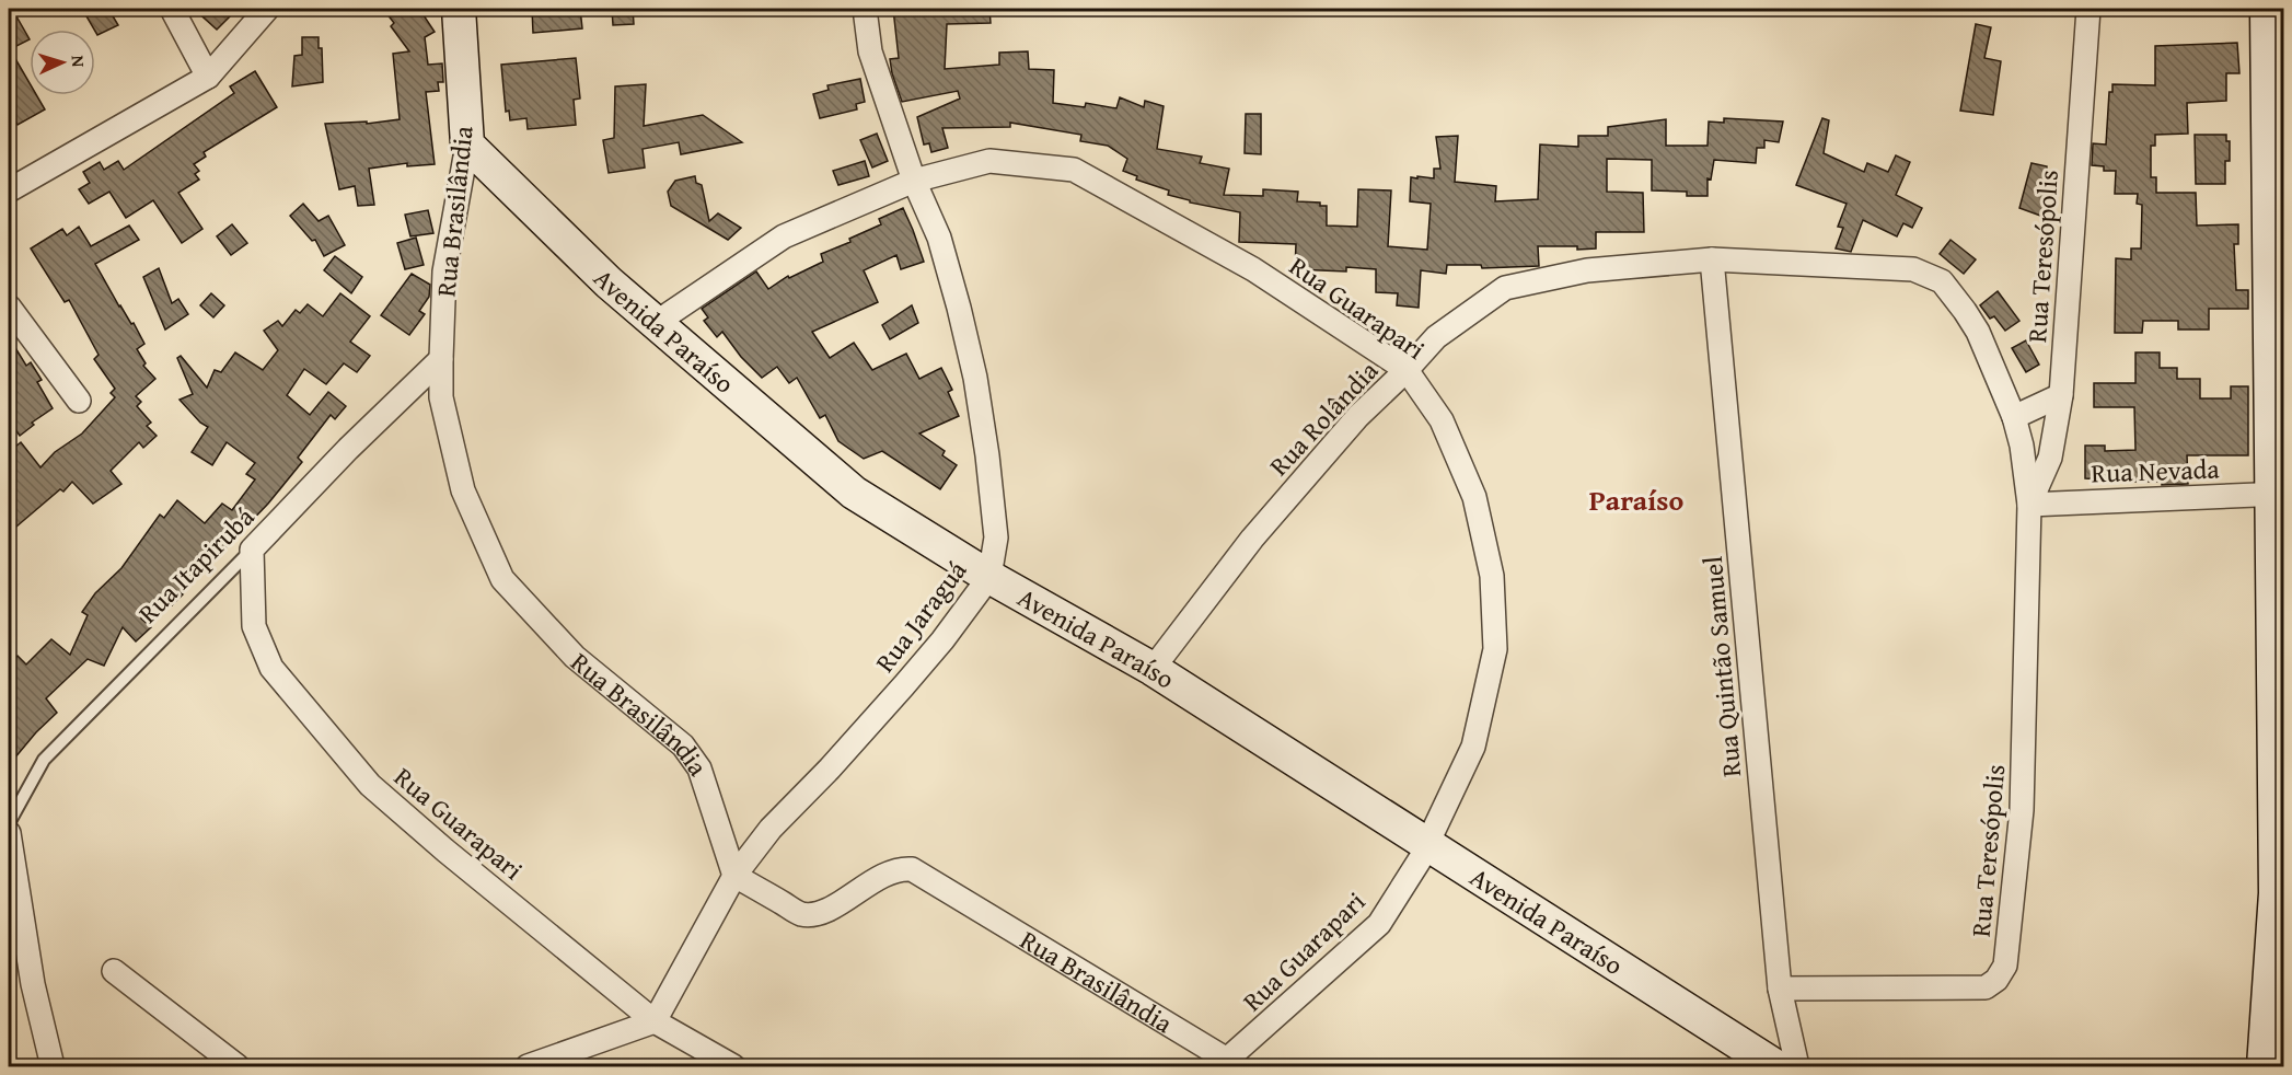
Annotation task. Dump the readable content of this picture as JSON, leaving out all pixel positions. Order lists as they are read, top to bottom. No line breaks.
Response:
{"streets":{"main road":["Rua Brasilândia","Avenida Paraíso"],"street":["Rua Teresópolis","Rua Guarapari","Rua Rolândia","Rua Nevada","Rua Itapirubá","Rua Jaraguá","Rua Quintão Samuel"]},"crossings":[["Rua Brasilândia","Rua Guarapari"],["Rua Brasilândia","Avenida Paraíso"],["Rua Brasilândia","Rua Itapirubá"],["Rua Brasilândia","Rua Jaraguá"],["Rua Teresópolis","Rua Rolândia"],["Rua Teresópolis","Rua Nevada"],["Rua Teresópolis","Rua Quintão Samuel"],["Rua Guarapari","Avenida Paraíso"],["Rua Guarapari","Rua Rolândia"],["Rua Guarapari","Rua Itapirubá"],["Rua Guarapari","Rua Jaraguá"],["Avenida Paraíso","Rua Rolândia"],["Avenida Paraíso","Rua Jaraguá"],["Rua Rolândia","Rua Quintão Samuel"]],"districts":["Paraíso"],"north":"right"}
